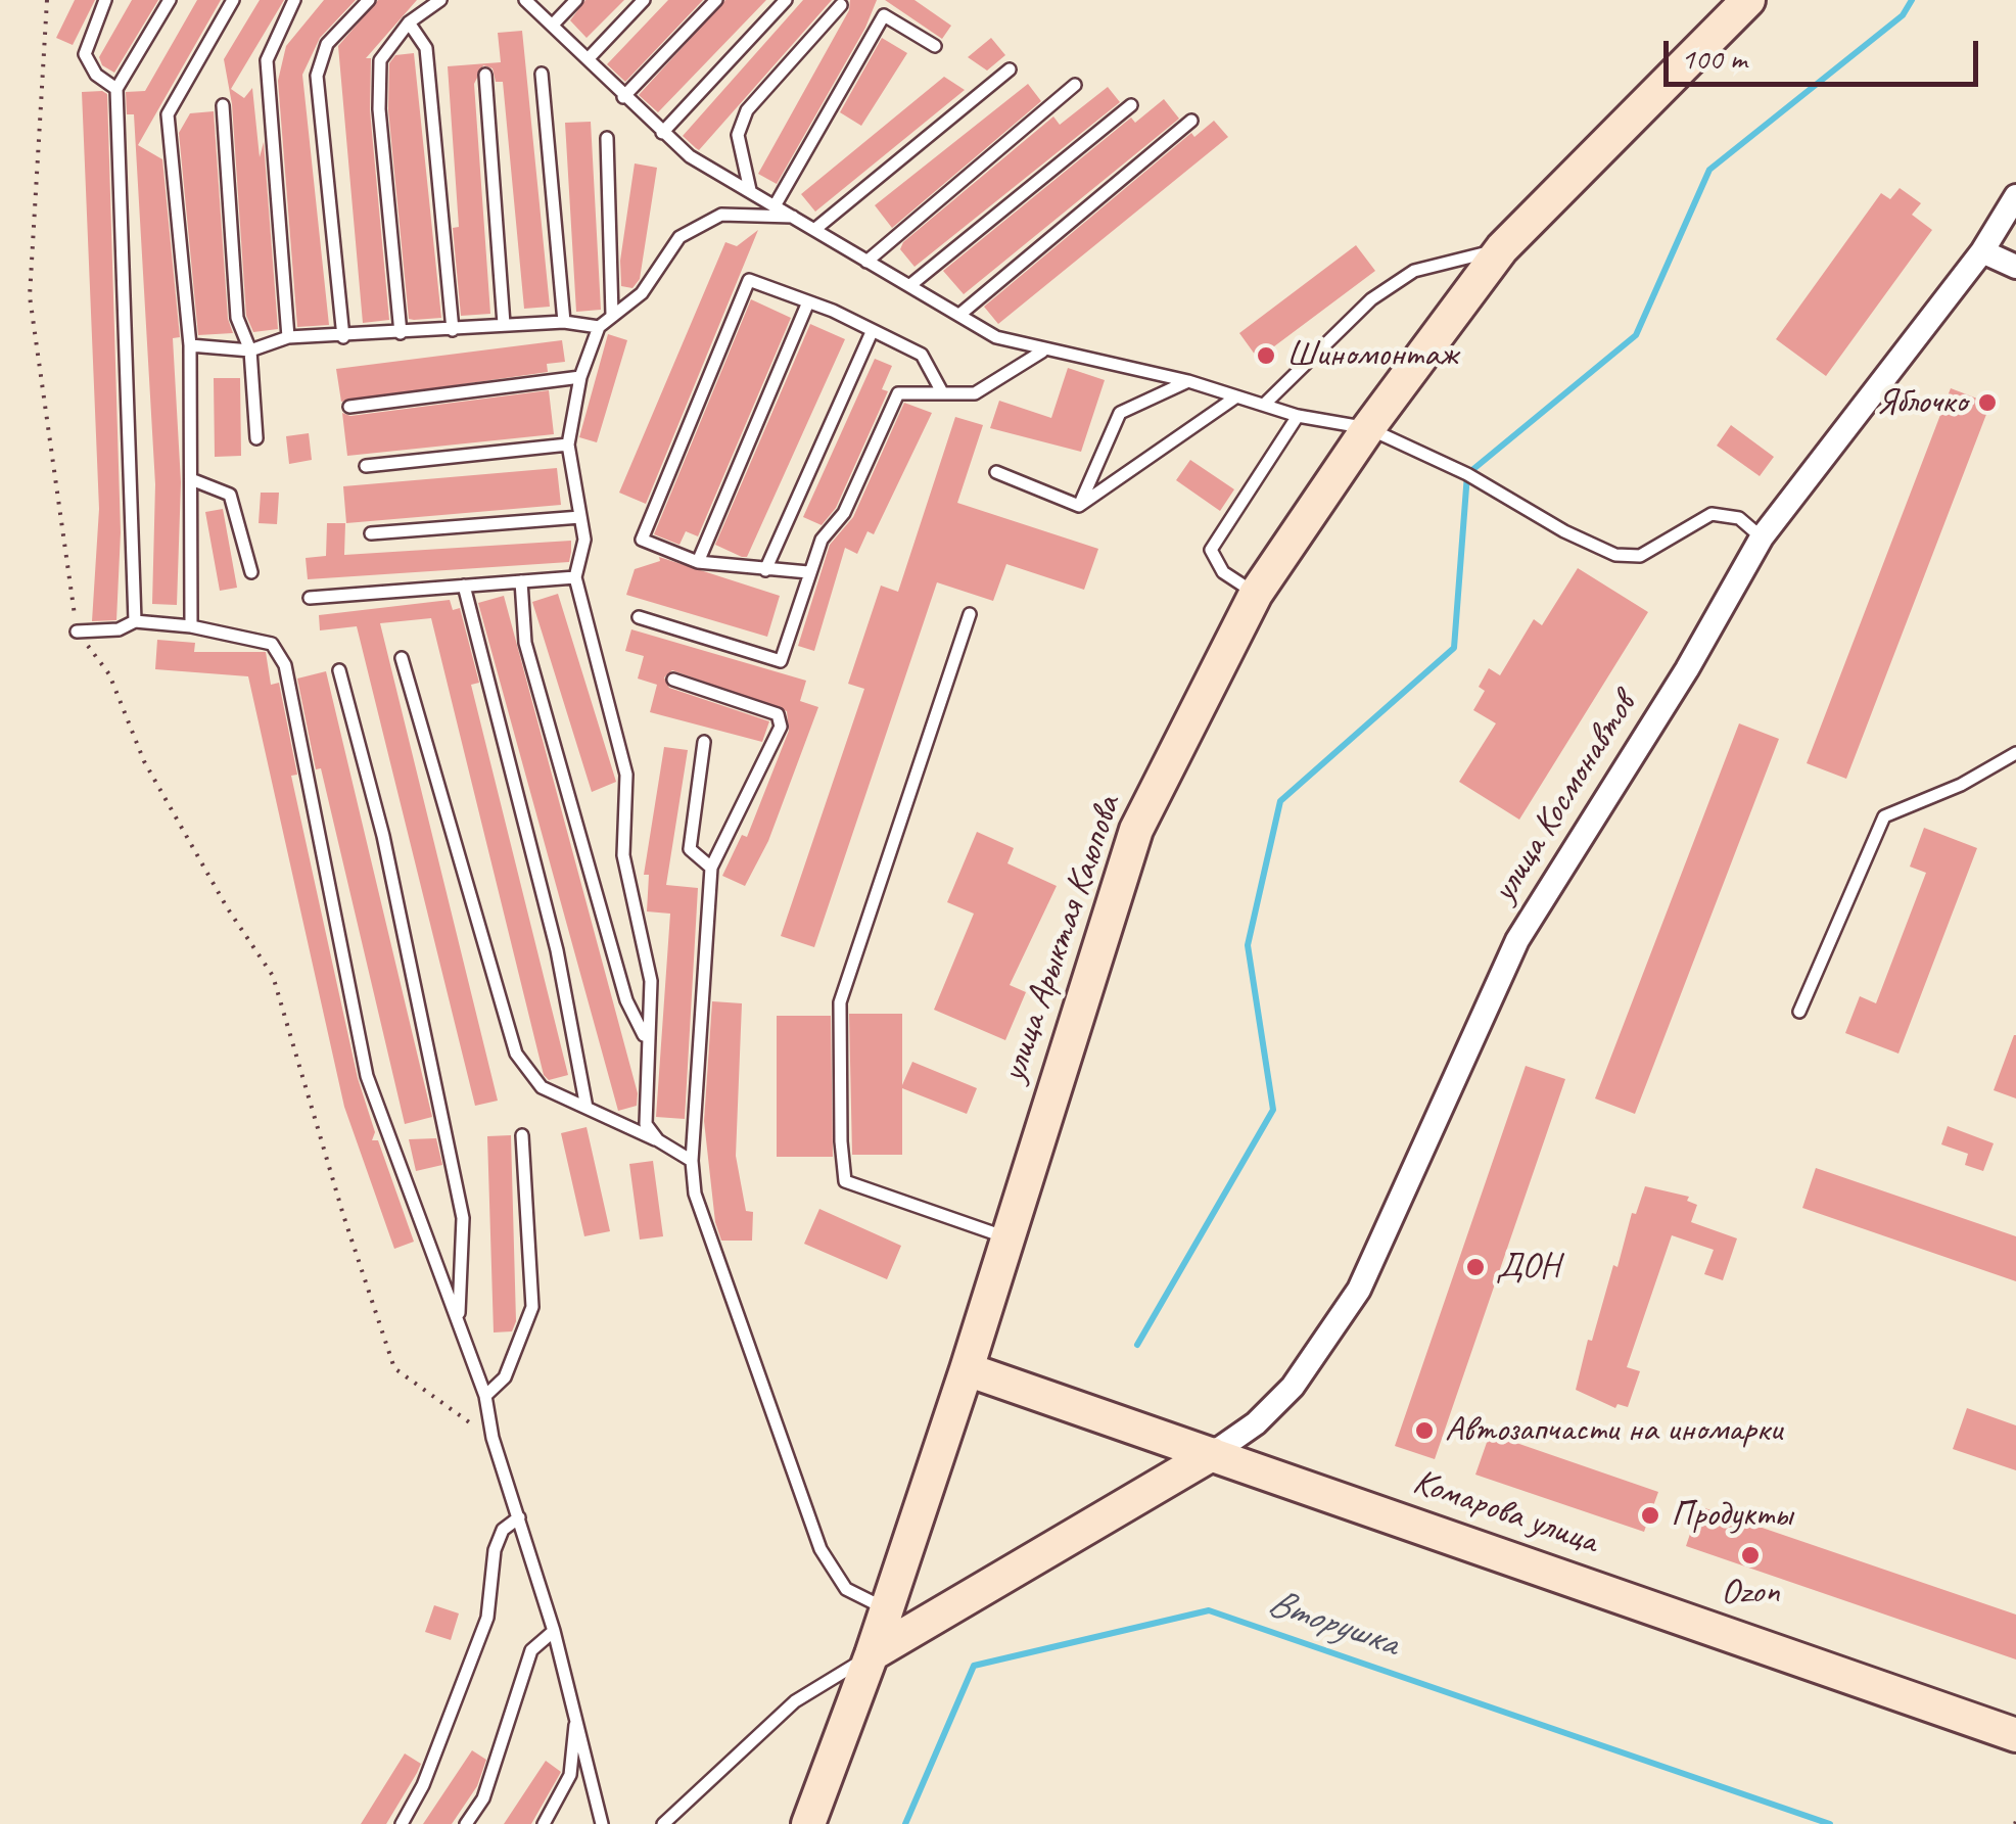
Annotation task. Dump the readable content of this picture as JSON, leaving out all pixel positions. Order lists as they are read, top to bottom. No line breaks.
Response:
{"streets":{"street":["улица Космонавтов","улица Арыктая Каюпова","Комарова улица"]},"crossings":[["улица Космонавтов","Комарова улица"],["улица Арыктая Каюпова","Комарова улица"]],"water":["Вторушка"],"places":["Шиномонтаж","Яблочко","ДОН","Автозапчасти на иномарки","Продукты","Ozon"],"scale_bar":"100 m"}
